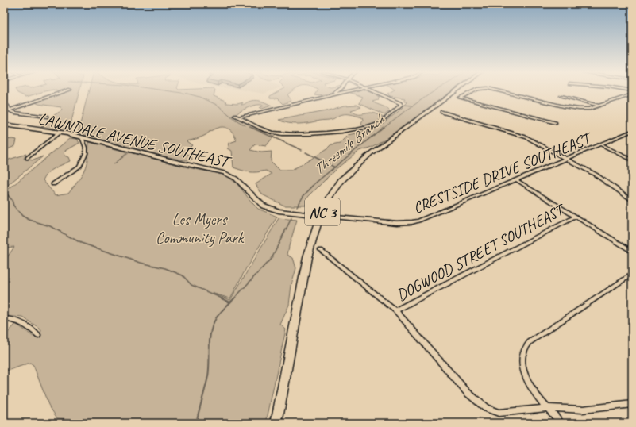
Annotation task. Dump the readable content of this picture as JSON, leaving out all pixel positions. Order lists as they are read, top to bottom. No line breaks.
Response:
{"streets":{"main road":["NC 3"],"street":["LAWNDALE AVENUE SOUTHEAST","CRESTSIDE DRIVE SOUTHEAST","DOGWOOD STREET SOUTHEAST"]},"crossings":[["LAWNDALE AVENUE SOUTHEAST","CRESTSIDE DRIVE SOUTHEAST"],["LAWNDALE AVENUE SOUTHEAST","NC 3"],["CRESTSIDE DRIVE SOUTHEAST","NC 3"]],"water":["Threemile Branch"],"parks":["Les Myers Community Park"]}
